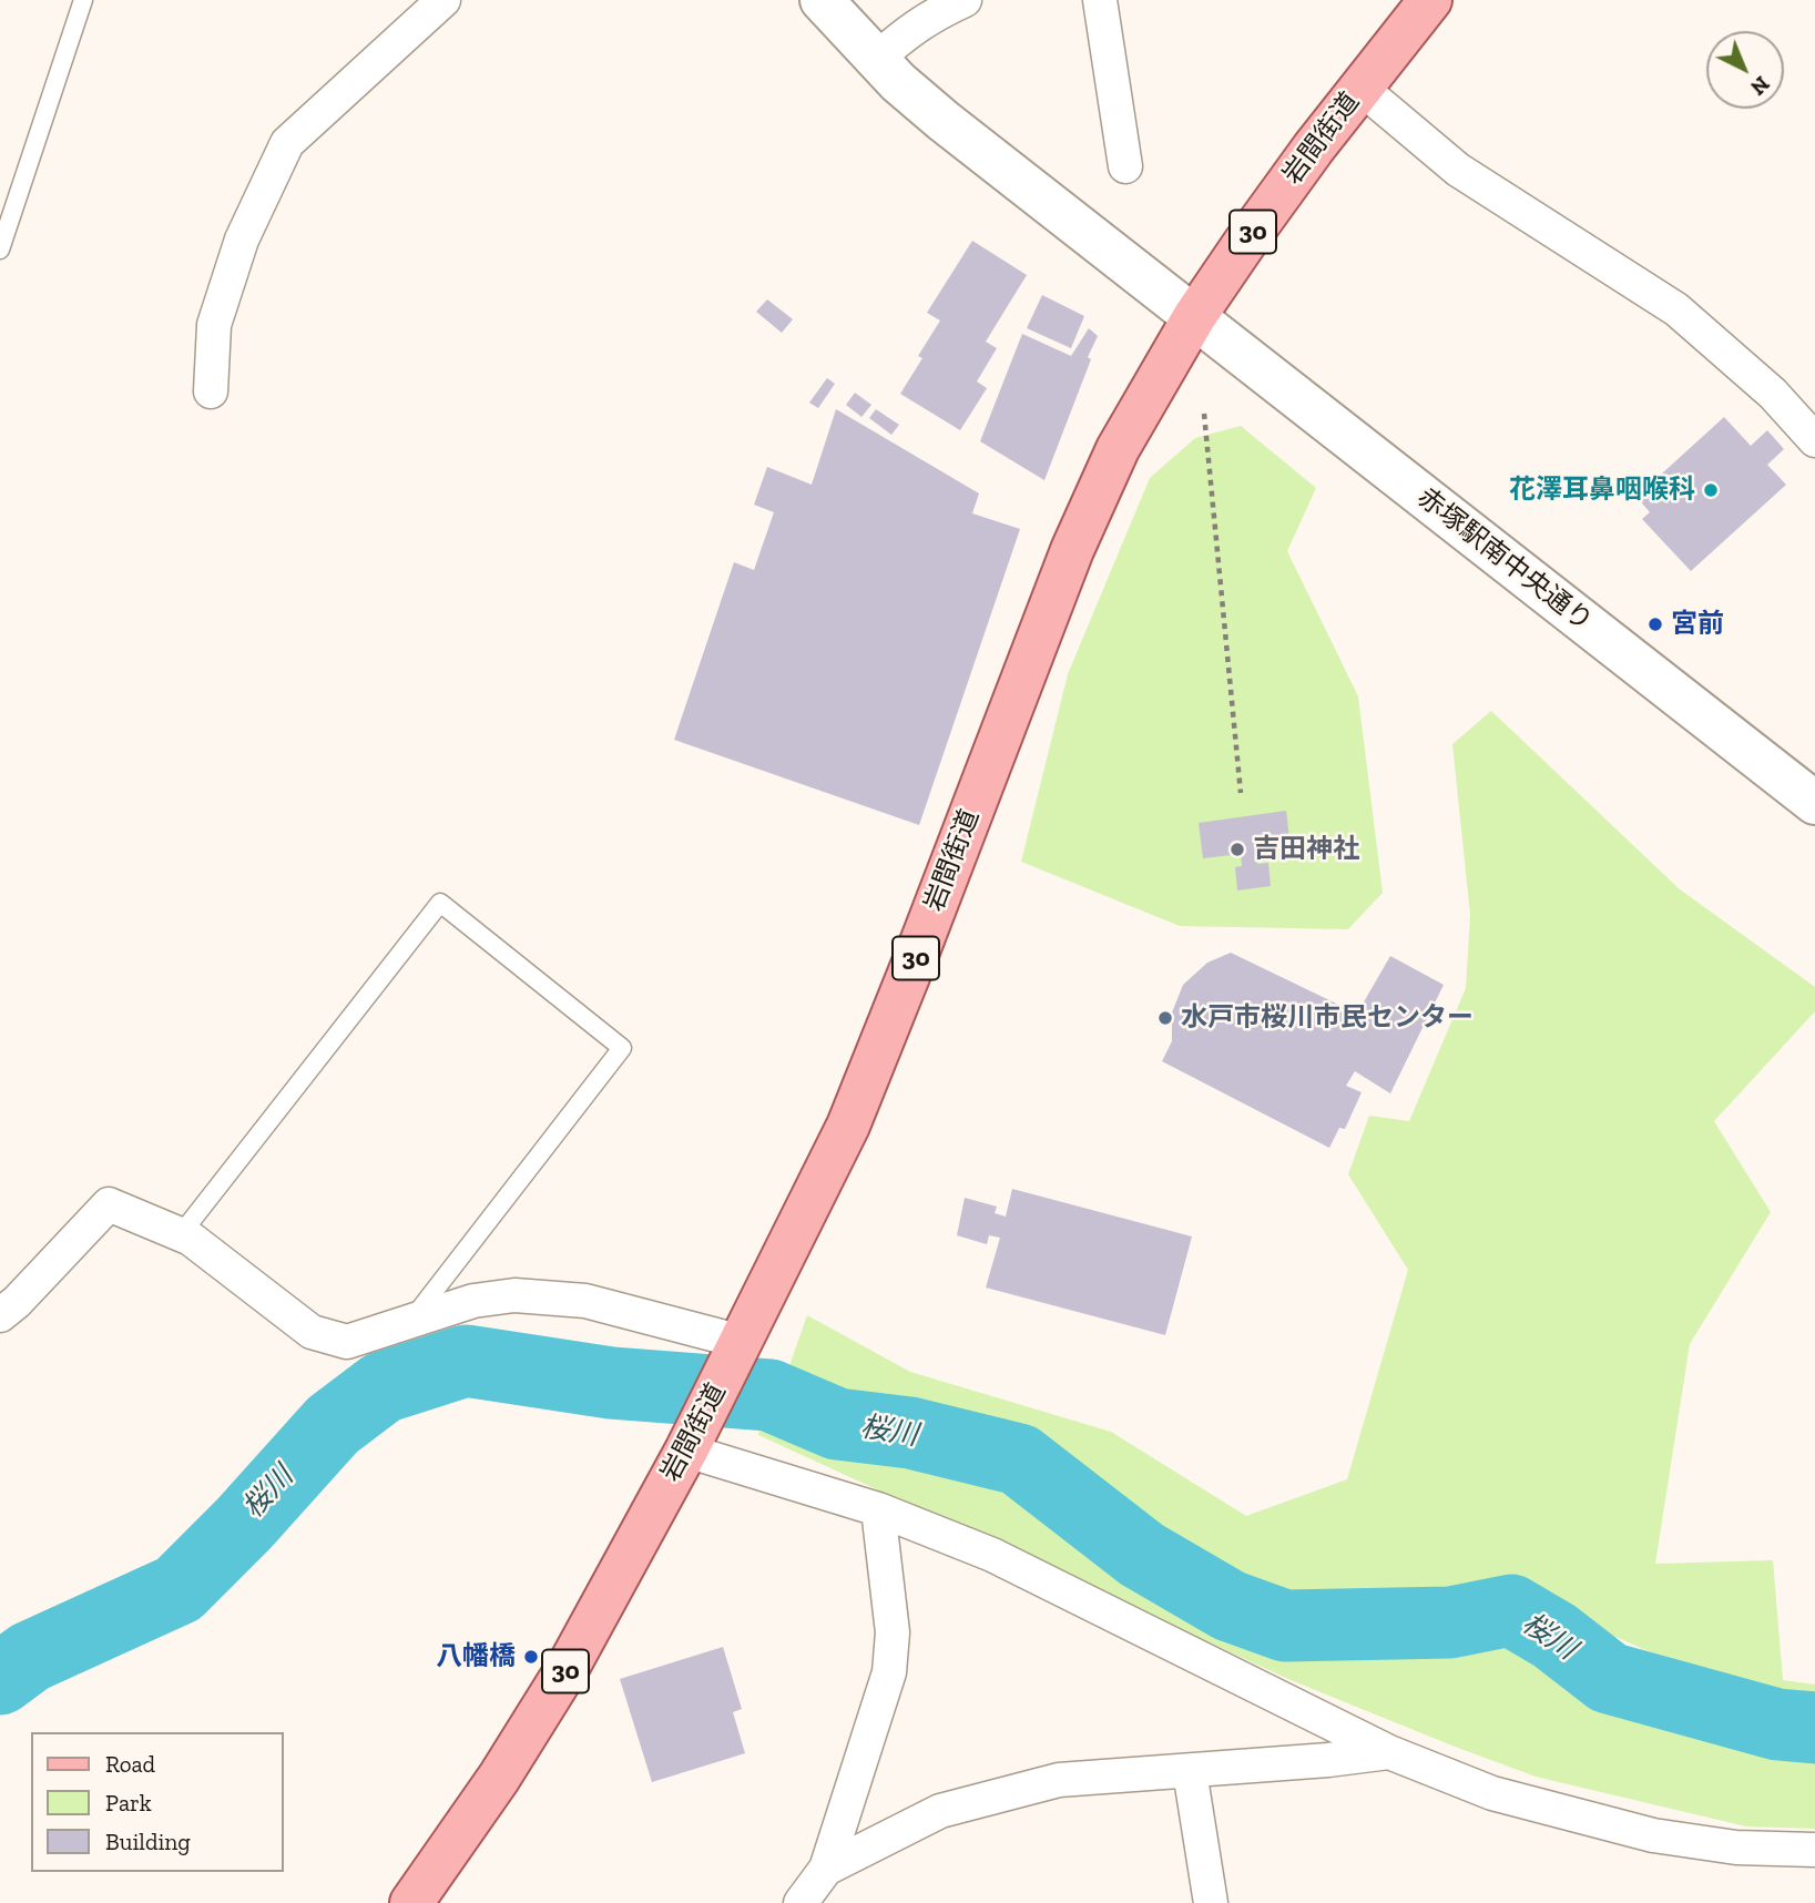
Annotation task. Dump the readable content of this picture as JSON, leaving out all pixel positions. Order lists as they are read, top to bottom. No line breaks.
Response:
{"streets":{"main road":["岩間街道","30"],"street":["赤塚駅南中央通り"]},"crossings":[["岩間街道","赤塚駅南中央通り"]],"water":["桜川"],"places":["花澤耳鼻咽喉科","宮前","吉田神社","水戸市桜川市民センター","八幡橋"],"legend":["Road","Park","Building"],"north":"bottom right"}
